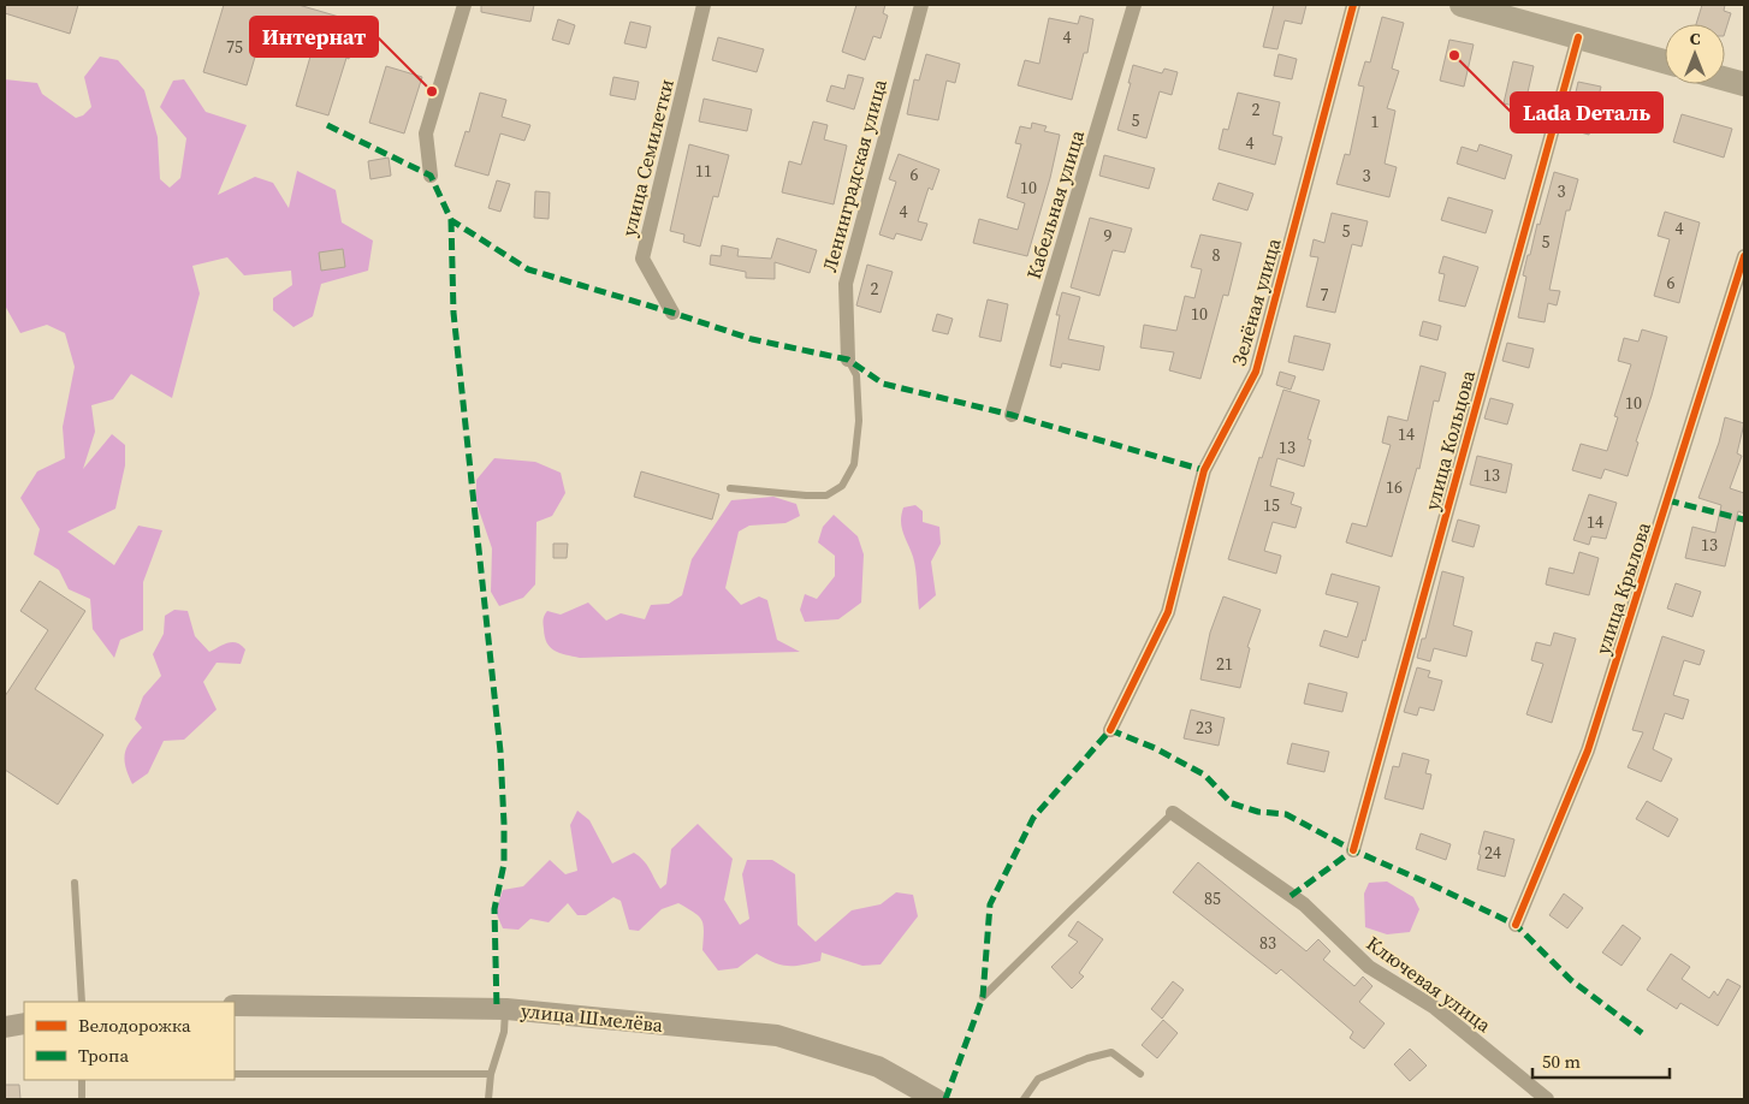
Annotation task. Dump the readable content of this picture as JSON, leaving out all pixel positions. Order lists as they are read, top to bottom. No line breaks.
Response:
{"streets":{"main road":["улица Шмелёва"],"street":["улица Семилетки","Ленинградская улица","Кабельная улица","Зелёная улица","улица Кольцова","улица Крылова","Ключевая улица"]},"places":["Lada Dеталь","Интернат"],"house_numbers":["4","75","2","5","1","4","11","6","3","10","3","4","4","5","9","5","8","6","2","7","10","10","14","13","13","16","15","14","13","21","23","24","85","83"],"legend":["Велодорожка","Тропа"],"scale_bar":"50 m","north":"top"}
